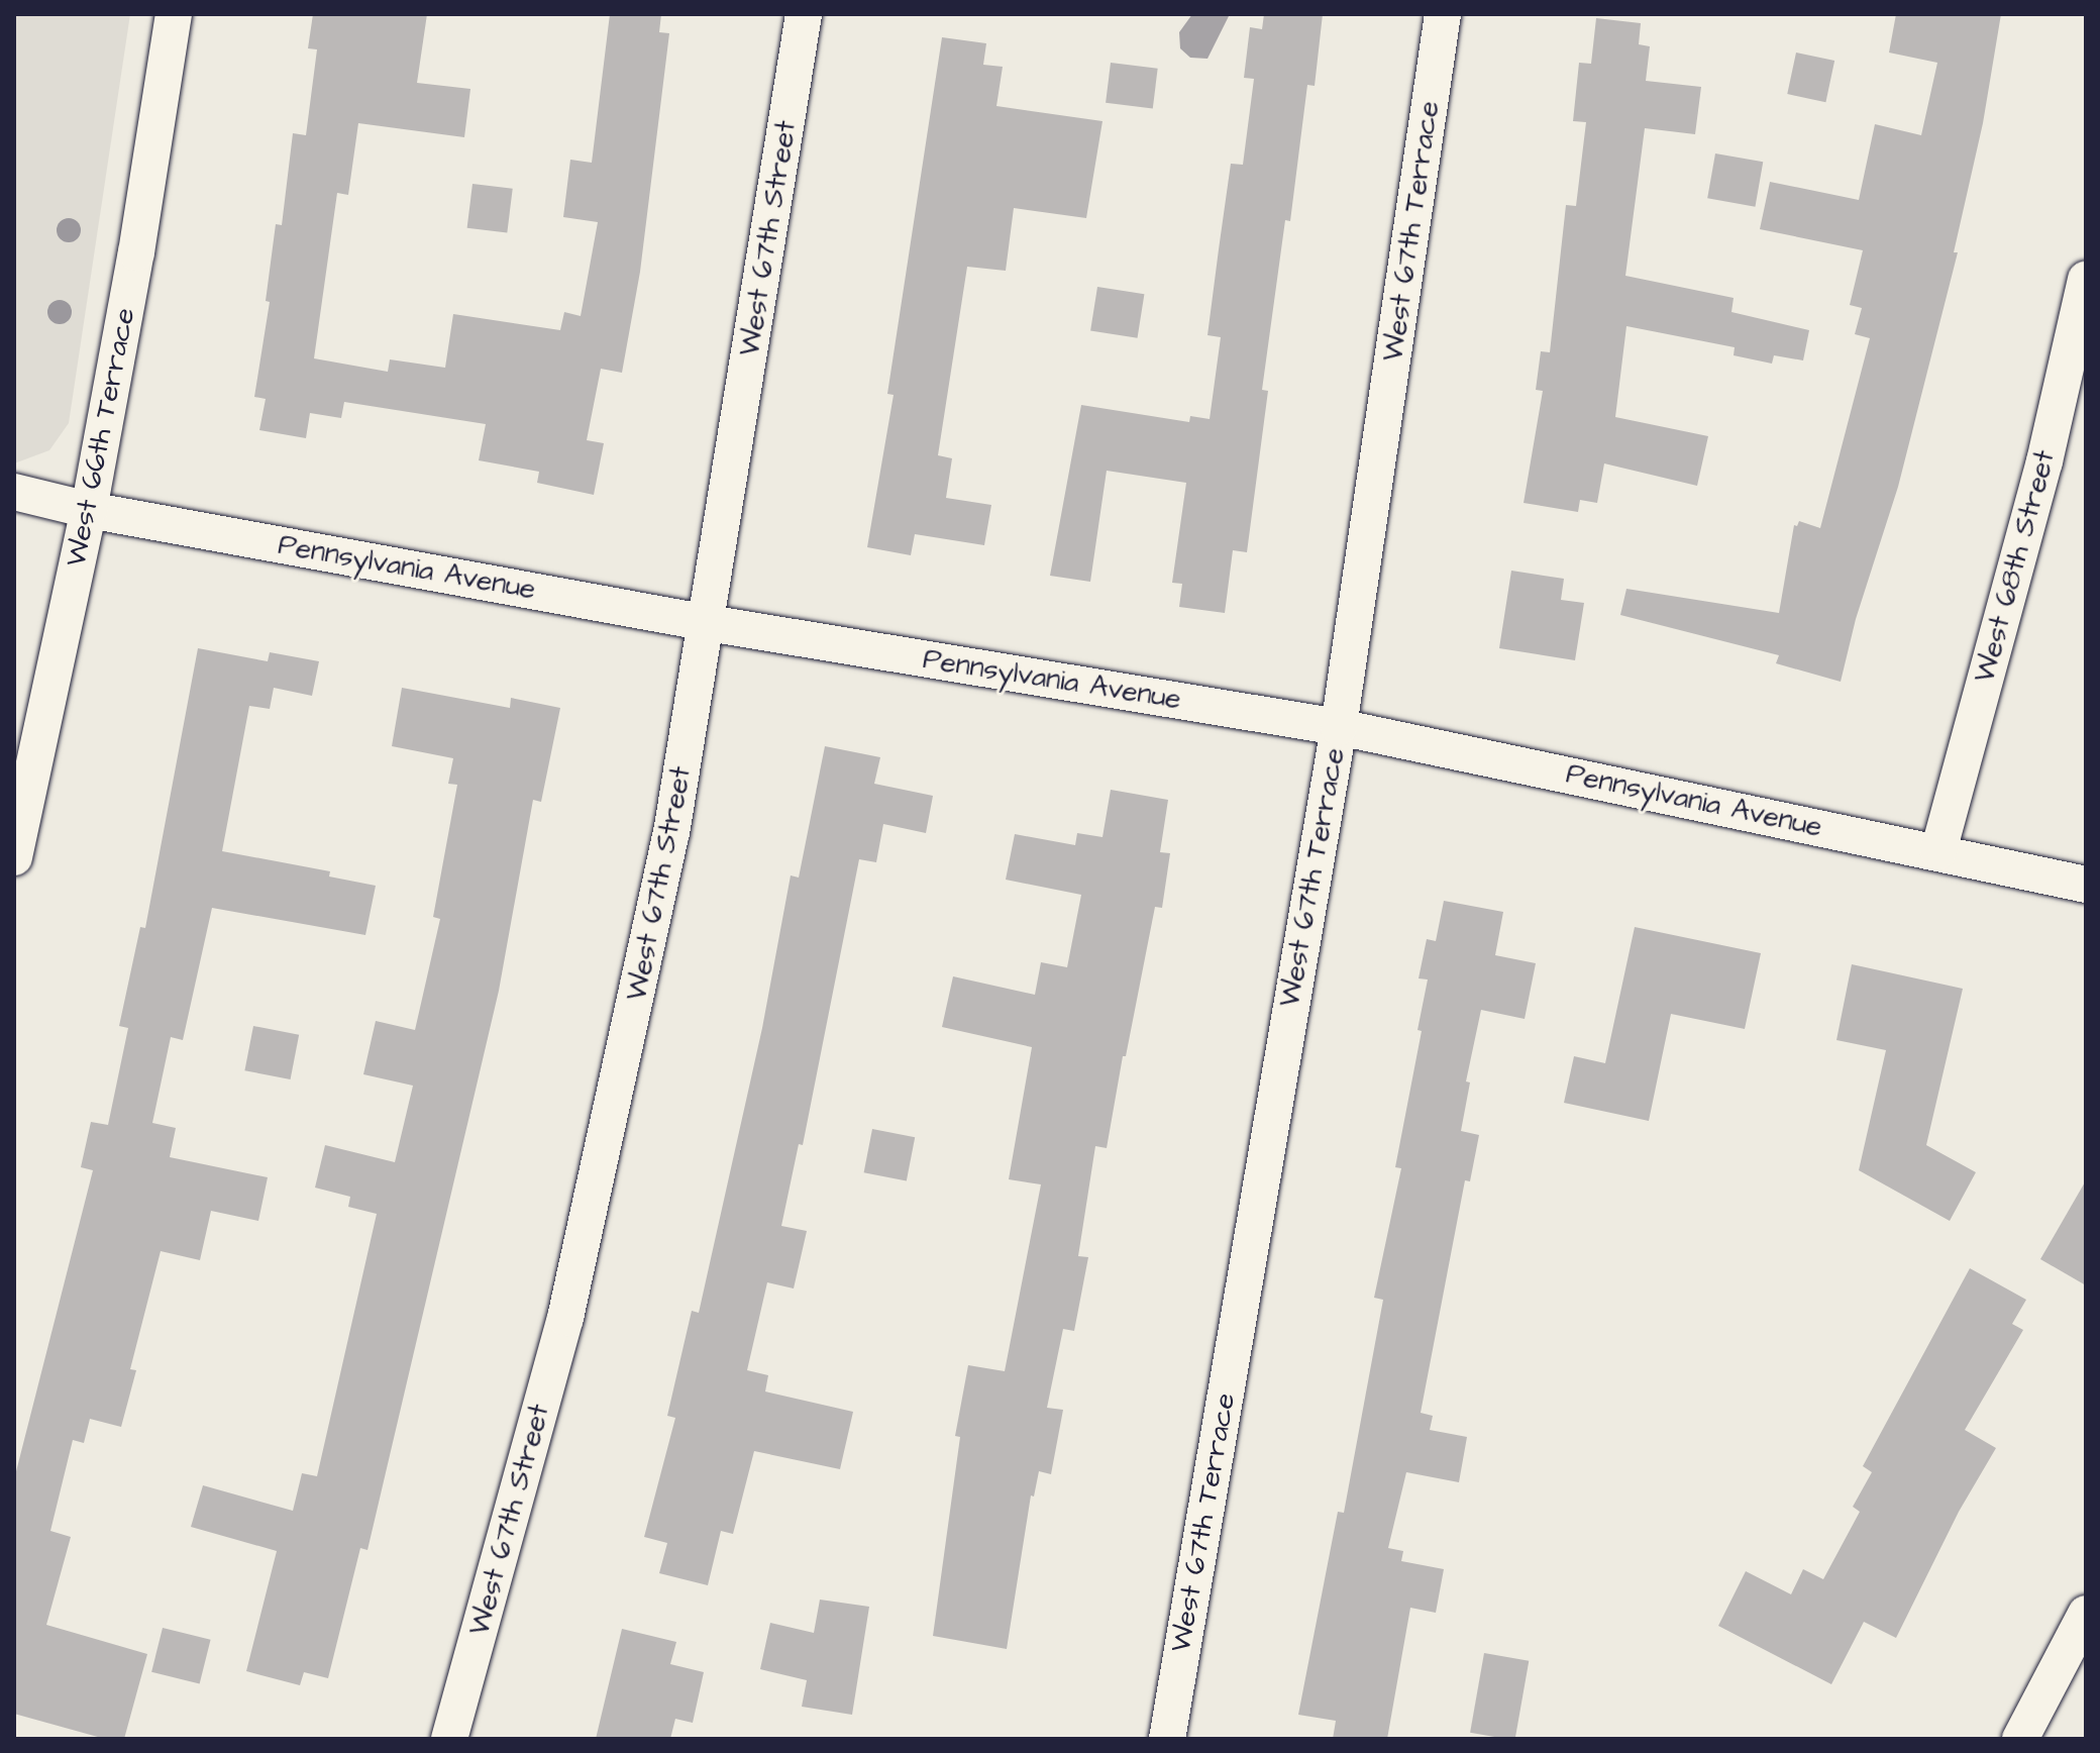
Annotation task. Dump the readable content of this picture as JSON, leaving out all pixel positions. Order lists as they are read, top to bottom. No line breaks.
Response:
{"streets":{"street":["West 67th Terrace","West 67th Street","West 66th Terrace","West 68th Street","Pennsylvania Avenue"]},"crossings":[["West 67th Terrace","Pennsylvania Avenue"],["West 67th Street","Pennsylvania Avenue"],["West 66th Terrace","Pennsylvania Avenue"],["West 68th Street","Pennsylvania Avenue"]]}
